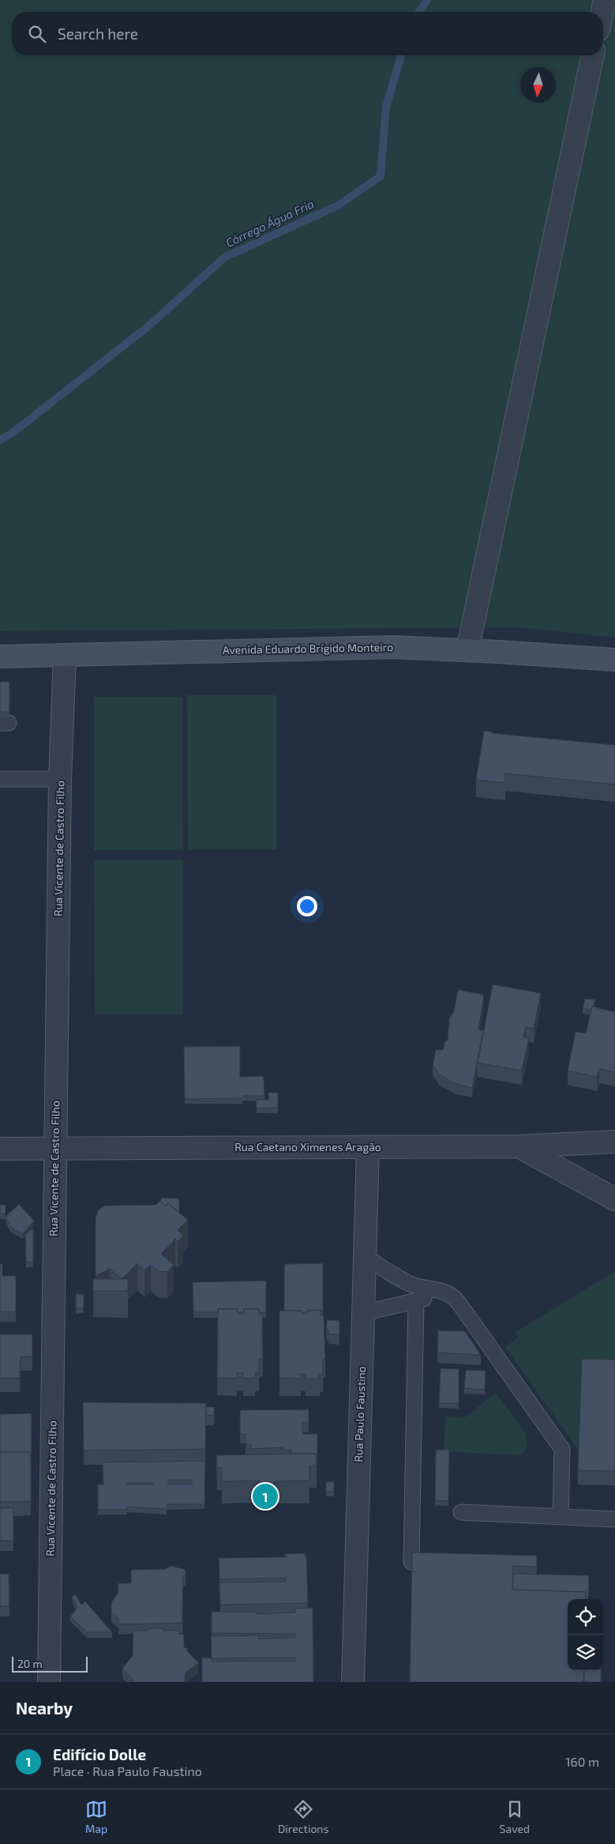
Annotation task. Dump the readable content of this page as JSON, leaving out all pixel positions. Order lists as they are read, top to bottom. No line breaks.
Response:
{"streets":{"main road":["Avenida Eduardo Brígido Monteiro"],"street":["Rua Vicente de Castro Filho","Rua Caetano Ximenes Aragão","Rua Paulo Faustino"]},"crossings":[["Avenida Eduardo Brígido Monteiro","Rua Vicente de Castro Filho"],["Rua Vicente de Castro Filho","Rua Caetano Ximenes Aragão"],["Rua Caetano Ximenes Aragão","Rua Paulo Faustino"]],"water":["Córrego Água Fria"],"scale_bar":"20 m","north":"bottom","page":{"search":"Search here","pins":"1","scale":"20 m","heading":"Nearby","list":[{"mark":"1","name":"Edifício Dolle","note":"Place · Rua Paulo Faustino","value":"160 m"}],"nav":["Map","Directions","Saved"]}}
